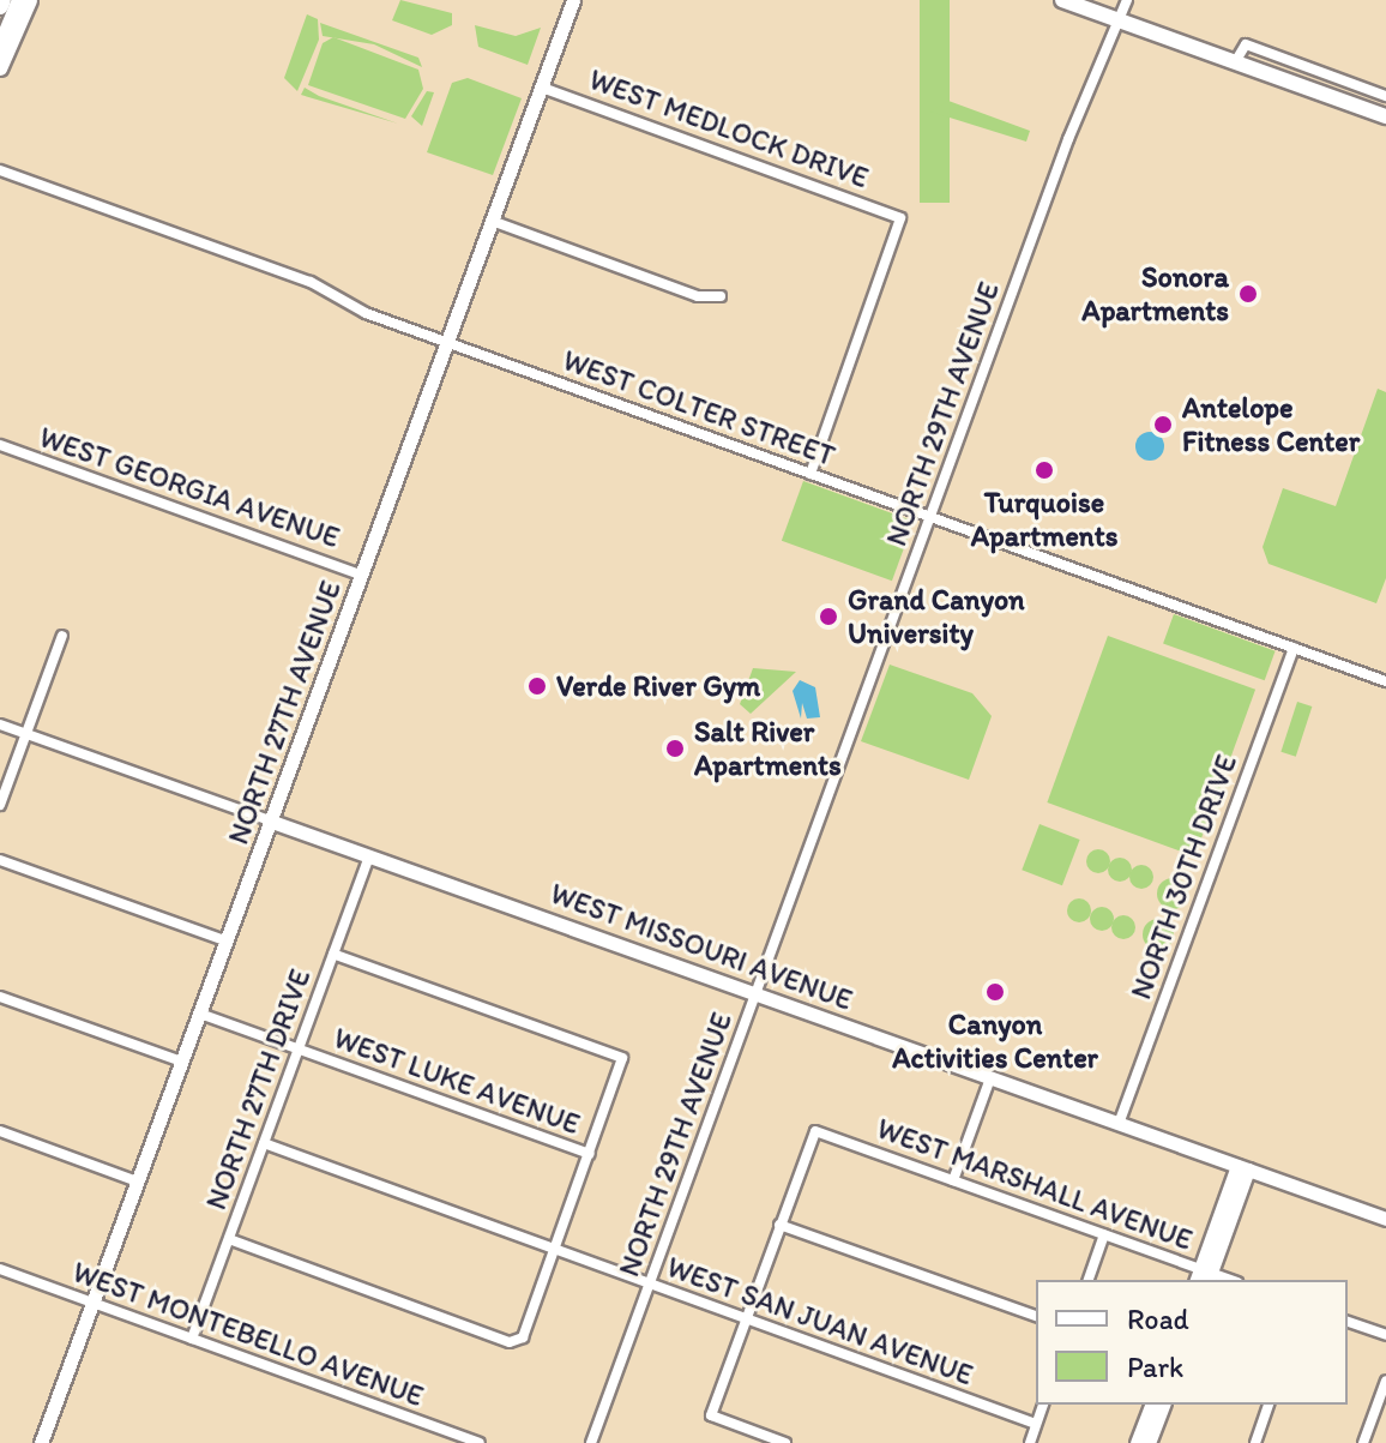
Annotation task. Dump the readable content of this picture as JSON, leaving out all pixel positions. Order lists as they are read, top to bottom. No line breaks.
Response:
{"streets":{"main road":["NORTH 27TH AVENUE","WEST MISSOURI AVENUE"],"street":["WEST MEDLOCK DRIVE","WEST COLTER STREET","NORTH 29TH AVENUE","WEST GEORGIA AVENUE","NORTH 30TH DRIVE","WEST LUKE AVENUE","NORTH 27TH DRIVE","WEST MARSHALL AVENUE","WEST SAN JUAN AVENUE","WEST MONTEBELLO AVENUE"]},"crossings":[["WEST MEDLOCK DRIVE","WEST COLTER STREET"],["WEST MEDLOCK DRIVE","NORTH 27TH AVENUE"],["WEST COLTER STREET","NORTH 29TH AVENUE"],["WEST COLTER STREET","NORTH 27TH AVENUE"],["WEST COLTER STREET","NORTH 30TH DRIVE"],["NORTH 29TH AVENUE","WEST MISSOURI AVENUE"],["NORTH 29TH AVENUE","WEST SAN JUAN AVENUE"],["WEST GEORGIA AVENUE","NORTH 27TH AVENUE"],["NORTH 27TH AVENUE","WEST MISSOURI AVENUE"],["NORTH 27TH AVENUE","WEST LUKE AVENUE"],["NORTH 27TH AVENUE","WEST MONTEBELLO AVENUE"],["NORTH 30TH DRIVE","WEST MISSOURI AVENUE"],["WEST MISSOURI AVENUE","NORTH 27TH DRIVE"],["WEST LUKE AVENUE","NORTH 27TH DRIVE"],["NORTH 27TH DRIVE","WEST SAN JUAN AVENUE"],["NORTH 27TH DRIVE","WEST MONTEBELLO AVENUE"]],"places":["Sonora Apartments","Antelope Fitness Center","Turquoise Apartments","Grand Canyon University","Verde River Gym","Salt River Apartments","Canyon Activities Center"],"legend":["Road","Park"]}
